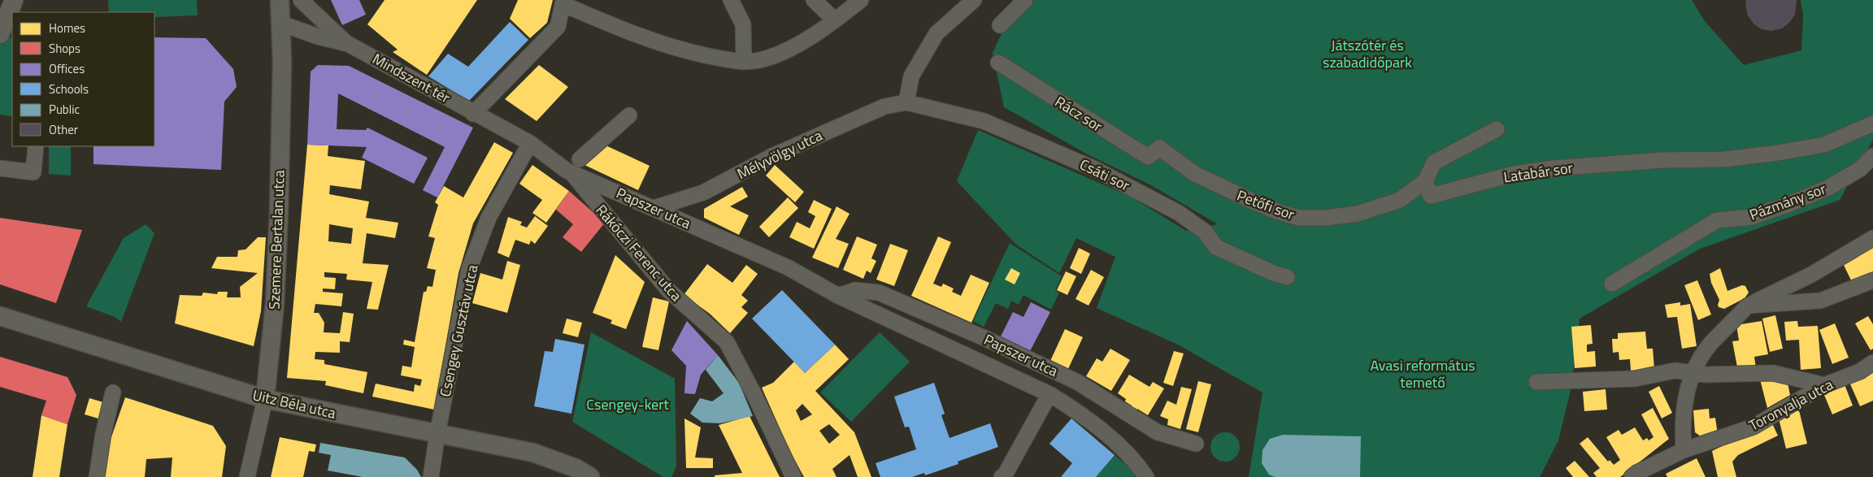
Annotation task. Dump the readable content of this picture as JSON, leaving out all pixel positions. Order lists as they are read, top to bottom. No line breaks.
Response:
{"streets":{"street":["Mindszent tér","Rácz sor","Mélyvölgy utca","Latabár sor","Csáti sor","Pázmány sor","Petőfi sor","Papszer utca","Szemere Bertalan utca","Rákóczi Ferenc utca","Csengey Gusztáv utca","Uitz Béla utca","Toronyalja utca"]},"crossings":[["Mindszent tér","Papszer utca"],["Mindszent tér","Szemere Bertalan utca"],["Rácz sor","Petőfi sor"],["Mélyvölgy utca","Csáti sor"],["Mélyvölgy utca","Papszer utca"],["Latabár sor","Petőfi sor"],["Papszer utca","Rákóczi Ferenc utca"],["Papszer utca","Csengey Gusztáv utca"],["Szemere Bertalan utca","Uitz Béla utca"],["Csengey Gusztáv utca","Uitz Béla utca"]],"parks":["Játszótér és szabadidőpark","Avasi református temető","Csengey-kert"],"legend":["Homes","Shops","Offices","Schools","Public","Other"]}
